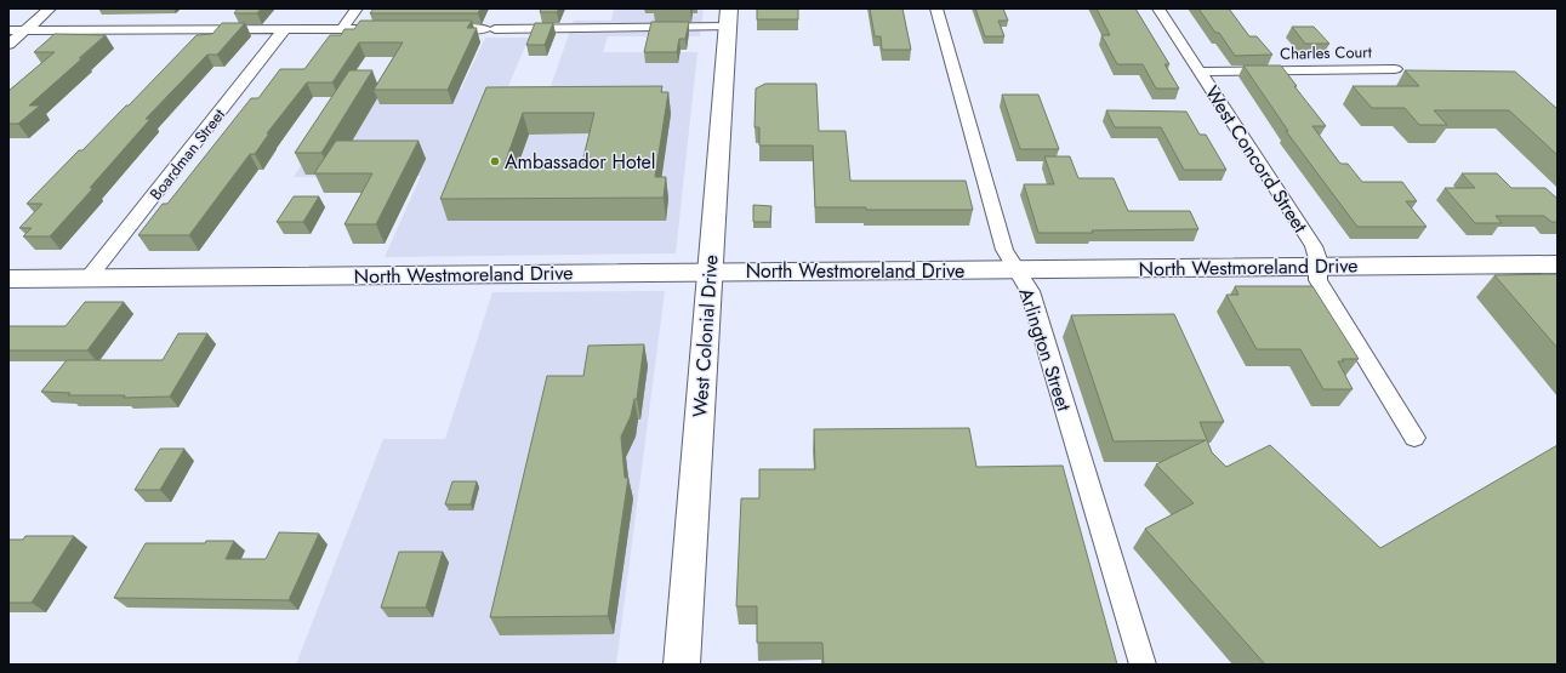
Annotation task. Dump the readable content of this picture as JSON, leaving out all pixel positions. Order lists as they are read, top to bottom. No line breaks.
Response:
{"streets":{"main road":["North Westmoreland Drive","West Colonial Drive"],"street":["Charles Court","Boardman Street","West Concord Street","Arlington Street"]},"crossings":[["Charles Court","West Concord Street"],["Boardman Street","North Westmoreland Drive"],["West Concord Street","North Westmoreland Drive"],["North Westmoreland Drive","West Colonial Drive"],["North Westmoreland Drive","Arlington Street"]],"places":["Ambassador Hotel"]}
